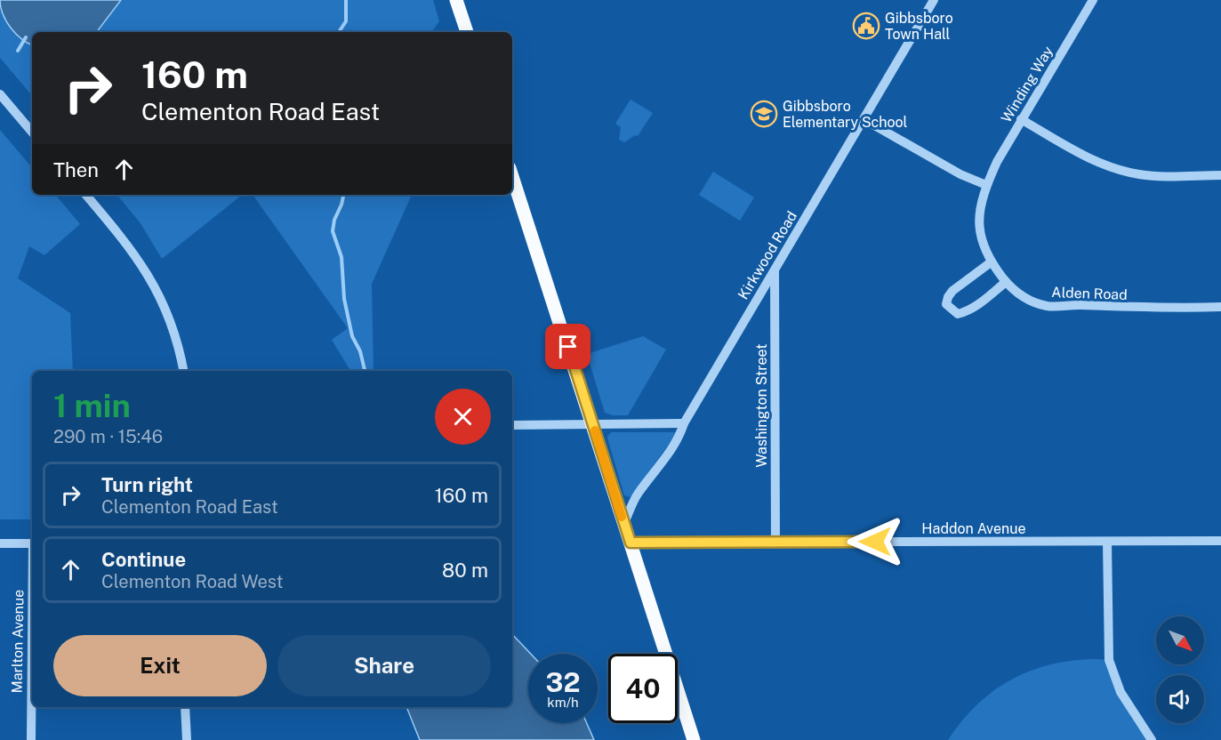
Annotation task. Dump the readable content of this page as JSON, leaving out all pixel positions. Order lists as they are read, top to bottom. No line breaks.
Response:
{"streets":{"street":["Winding Way","Kirkwood Road","Alden Road","Washington Street","Haddon Avenue","Marlton Avenue"]},"crossings":[["Winding Way","Alden Road"],["Kirkwood Road","Washington Street"],["Washington Street","Haddon Avenue"]],"places":{"public building":["Gibbsboro Town Hall"],"school or university":["Gibbsboro Elementary School"]},"north":"bottom right","page":{"turn":["160 m","Clementon Road East"],"then":"Then","heading":["1 min","290 m · 15:46"],"list":[{"name":"Turn right","note":"Clementon Road East","value":"160 m"},{"name":"Continue","note":"Clementon Road West","value":"80 m"}],"buttons":["Exit","Share"],"speed":"32 km/h","limit":"40"}}
